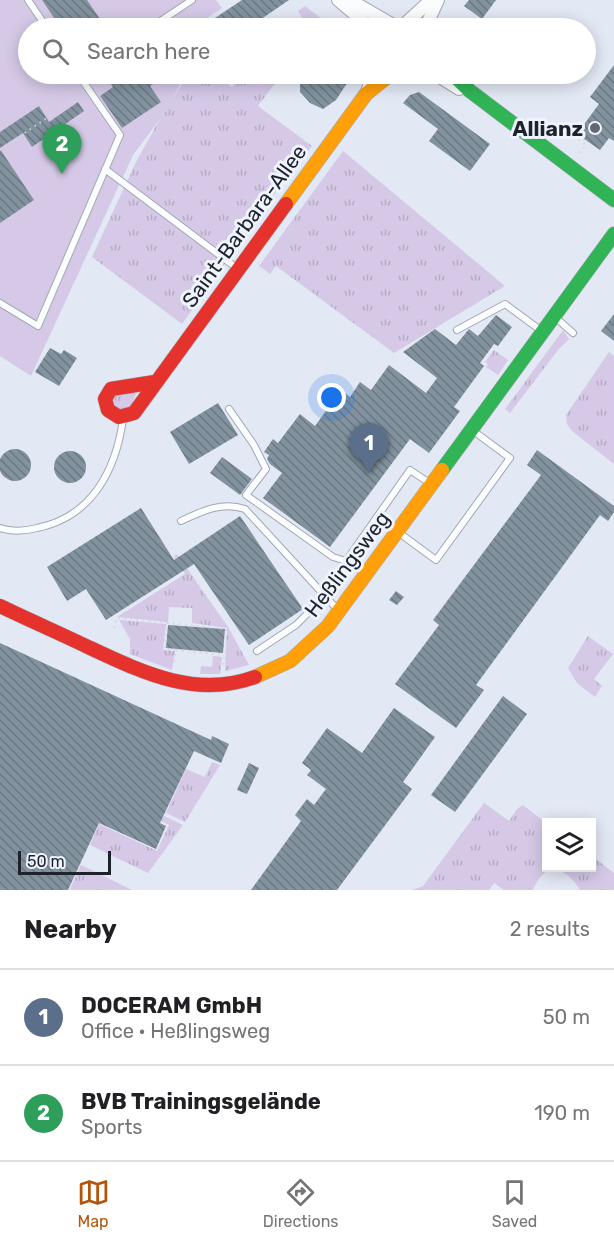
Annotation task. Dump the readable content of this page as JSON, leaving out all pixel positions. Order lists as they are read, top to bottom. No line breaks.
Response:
{"streets":{"street":["Saint-Barbara-Allee","Heßlingsweg"]},"places":["Allianz"],"scale_bar":"50 m","page":{"search":"Search here","pins":["2","1"],"scale":"50 m","heading":["Nearby","2 results"],"list":[{"mark":"1","name":"DOCERAM GmbH","note":"Office · Heßlingsweg","value":"50 m"},{"mark":"2","name":"BVB Trainingsgelände","note":"Sports","value":"190 m"}],"nav":["Map","Directions","Saved"]}}
